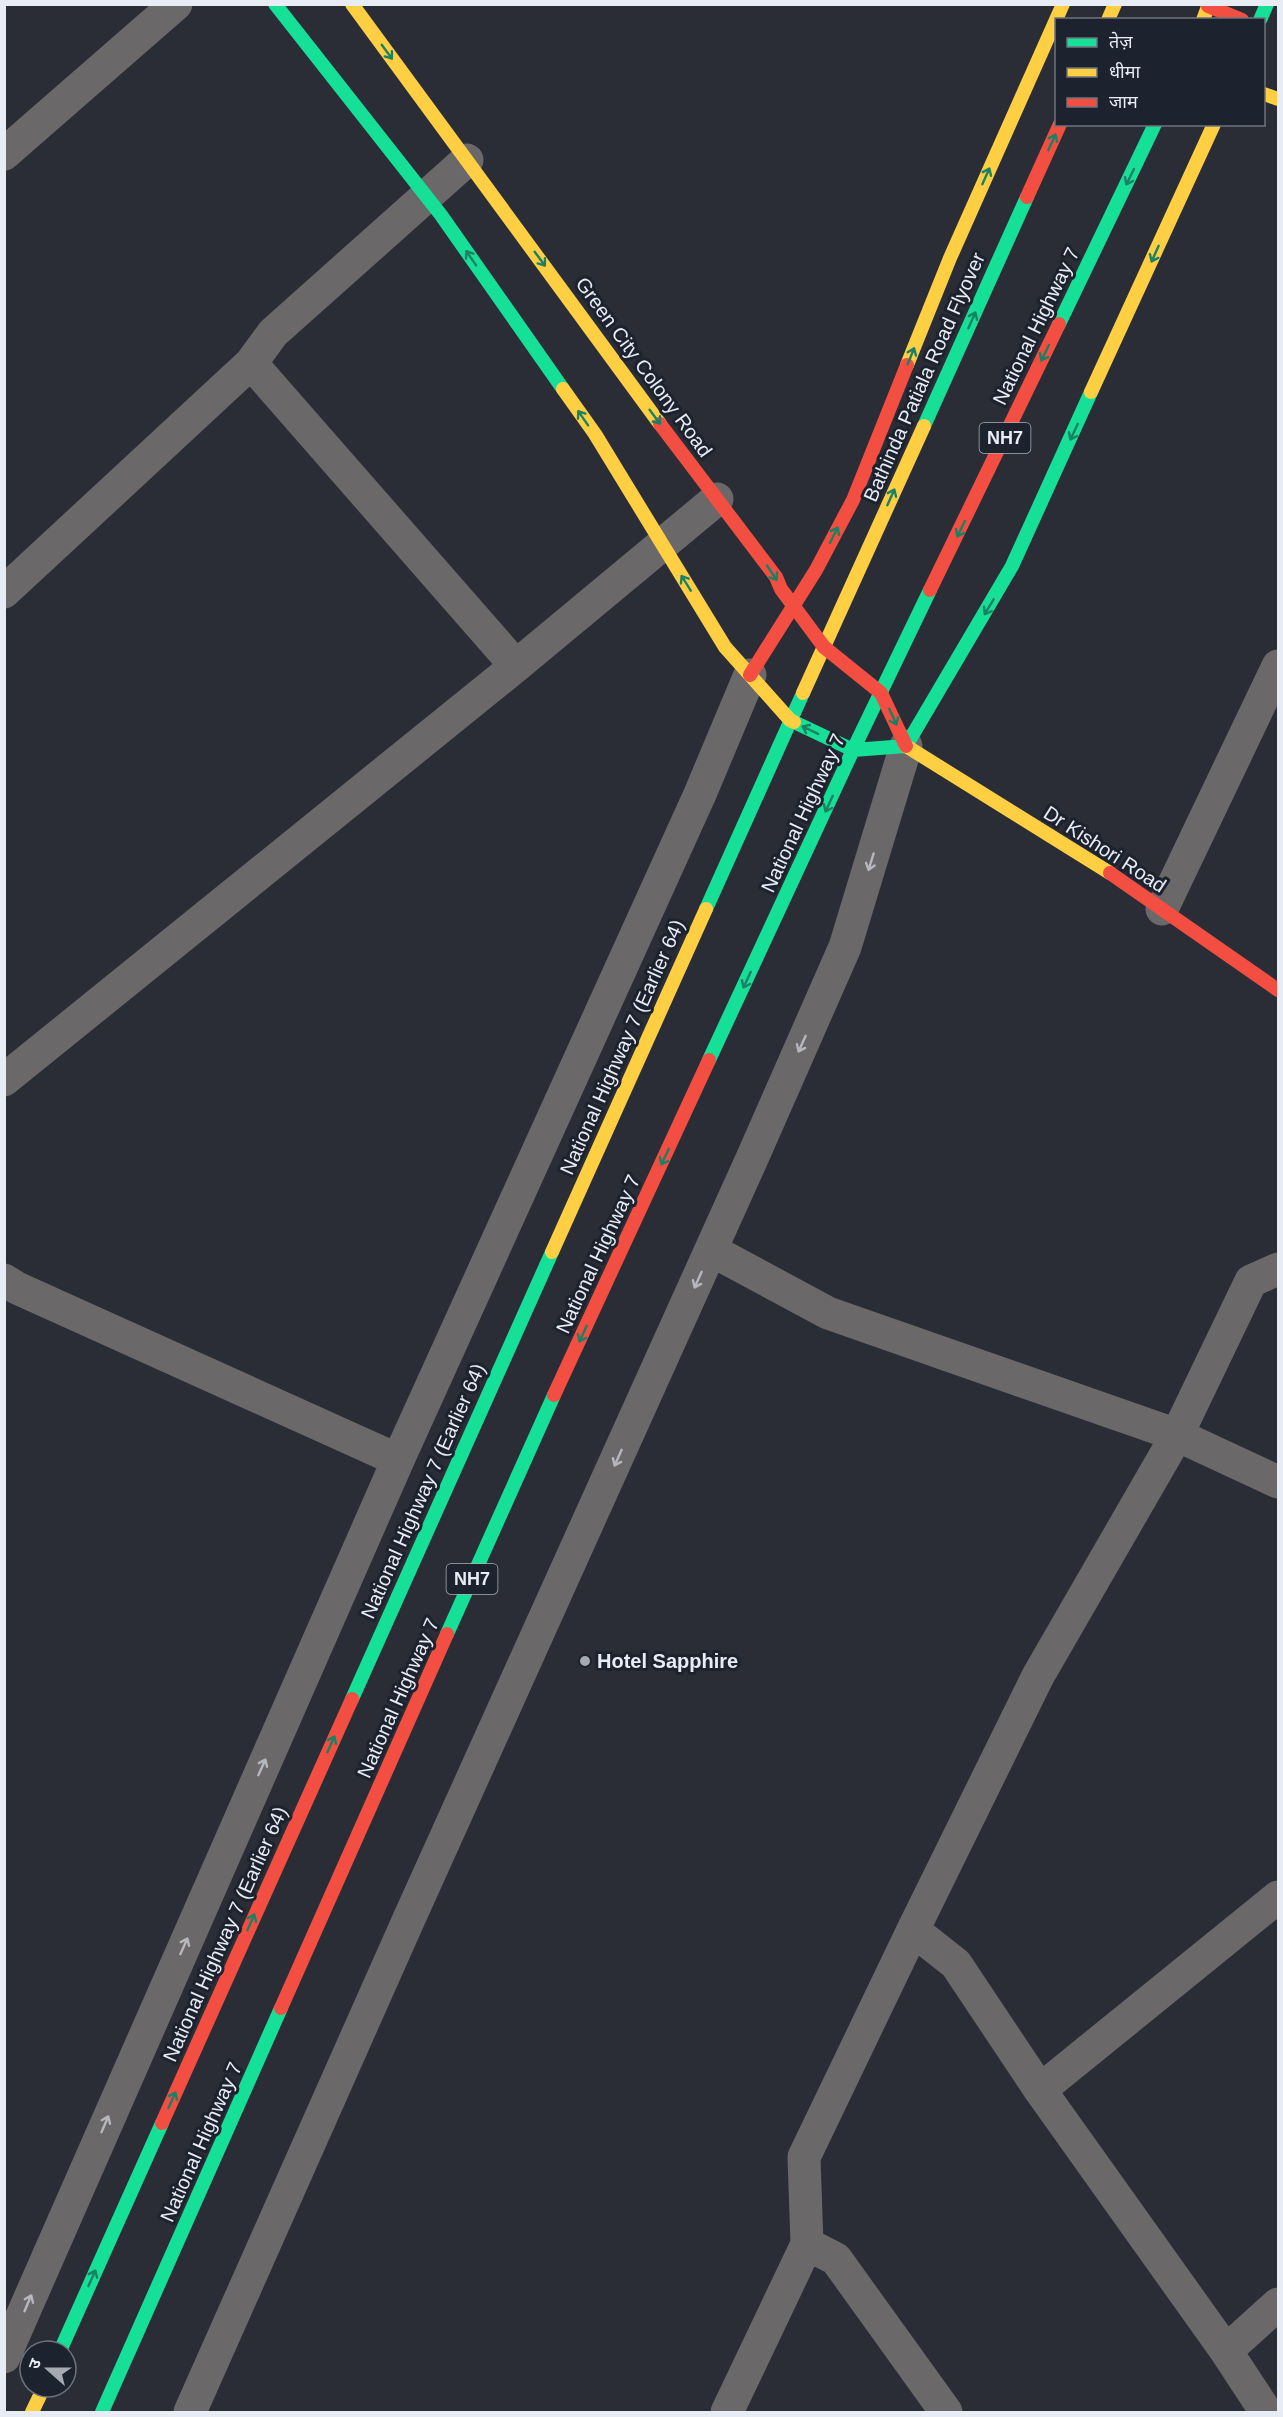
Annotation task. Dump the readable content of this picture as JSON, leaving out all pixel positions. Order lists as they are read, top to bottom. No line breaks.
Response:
{"streets":{"main road":["National Highway 7","Green City Colony Road","Bathinda Patiala Road Flyover","NH7","Dr Kishori Road","National Highway 7 (Earlier 64)"]},"crossings":[["National Highway 7","Green City Colony Road"],["Green City Colony Road","Bathinda Patiala Road Flyover"],["Green City Colony Road","Dr Kishori Road"],["Green City Colony Road","National Highway 7 (Earlier 64)"],["Bathinda Patiala Road Flyover","National Highway 7 (Earlier 64)"]],"one_way":["National Highway 7 (Earlier 64)"],"places":["Hotel Sapphire"],"legend":["तेज़","धीमा","जाम"],"north":"left"}
